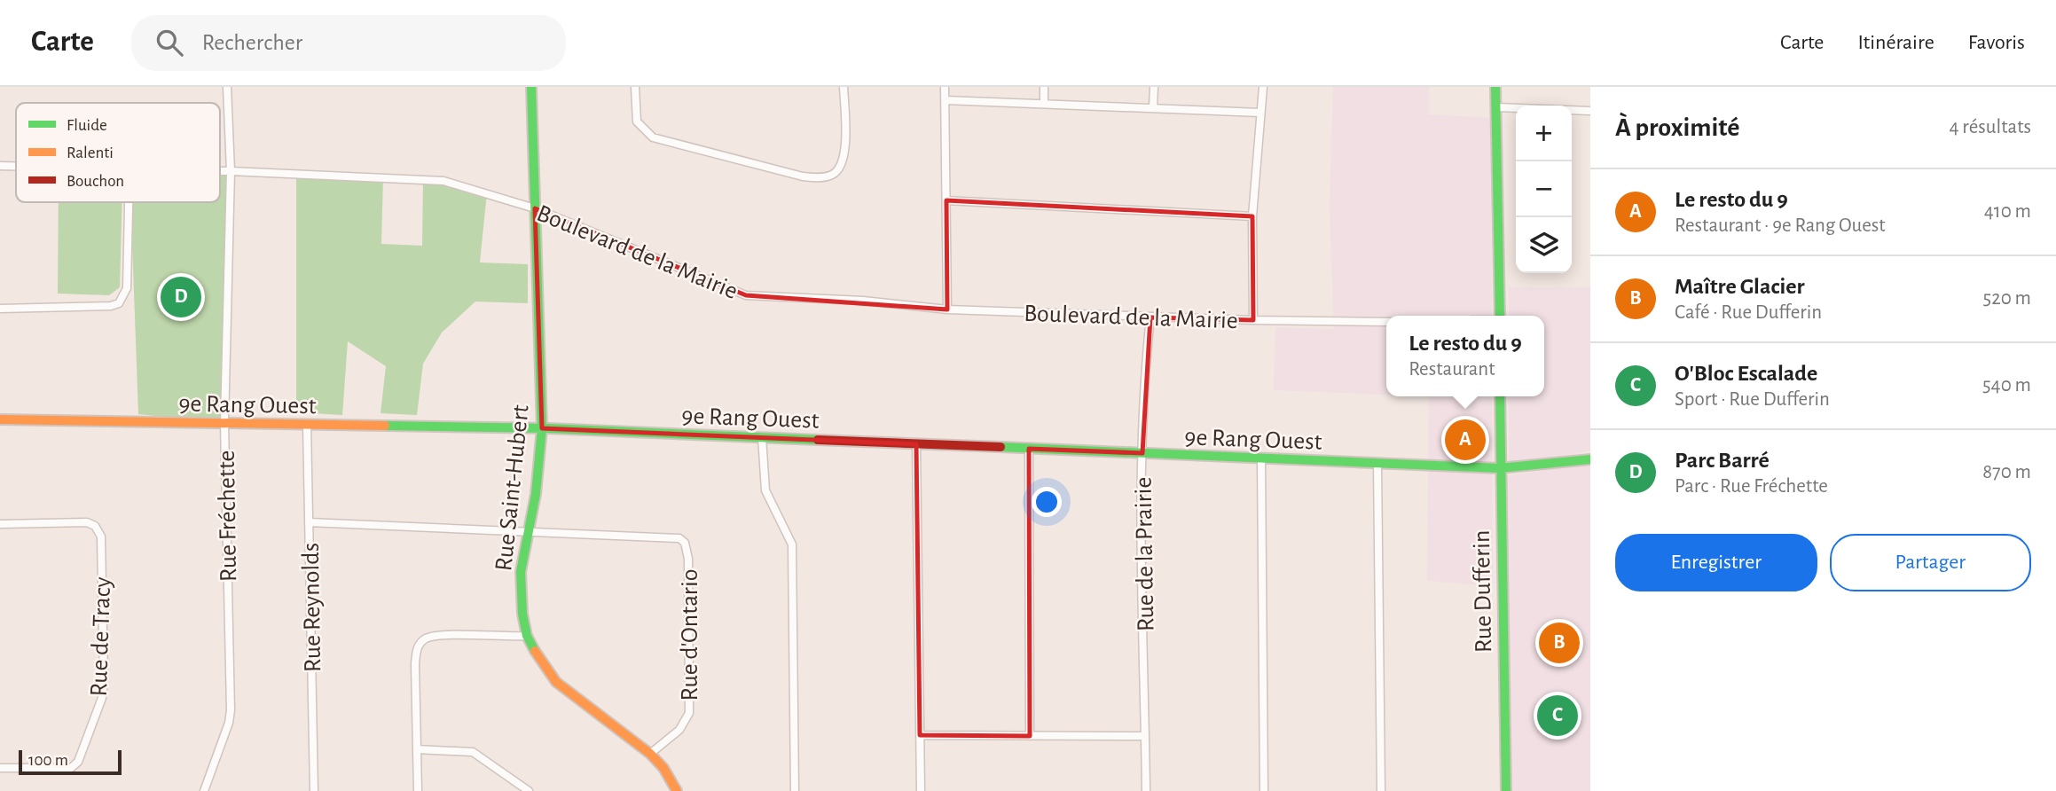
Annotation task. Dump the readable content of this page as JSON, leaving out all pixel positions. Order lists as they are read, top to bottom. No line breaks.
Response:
{"streets":{"street":["Boulevard de la Mairie","9e Rang Ouest","Rue Saint-Hubert","Rue Fréchette","Rue de la Prairie","Rue Dufferin","Rue Reynolds","Rue d'Ontario","Rue de Tracy"]},"crossings":[["Boulevard de la Mairie","Rue Saint-Hubert"],["Boulevard de la Mairie","Rue Fréchette"],["Boulevard de la Mairie","Rue de la Prairie"],["9e Rang Ouest","Rue Saint-Hubert"],["9e Rang Ouest","Rue Fréchette"],["9e Rang Ouest","Rue de la Prairie"],["9e Rang Ouest","Rue Dufferin"],["9e Rang Ouest","Rue Reynolds"],["Rue Saint-Hubert","Rue d'Ontario"],["Rue Reynolds","Rue d'Ontario"]],"legend":["Fluide","Ralenti","Bouchon"],"scale_bar":"100 m","page":{"header":"Carte","search":"Rechercher","nav":["Carte","Itinéraire","Favoris"],"heading":["À proximité","4 résultats"],"map_buttons":["+","−"],"list":[{"mark":"A","name":"Le resto du 9","note":"Restaurant · 9e Rang Ouest","value":"410 m"},{"mark":"B","name":"Maître Glacier","note":"Café · Rue Dufferin","value":"520 m"},{"mark":"C","name":"O'Bloc Escalade","note":"Sport · Rue Dufferin","value":"540 m"},{"mark":"D","name":"Parc Barré","note":"Parc · Rue Fréchette","value":"870 m"}],"pins":["D","A","B","C"],"popup":["Le resto du 9","Restaurant"],"buttons":["Enregistrer","Partager"],"scale":"100 m"}}
